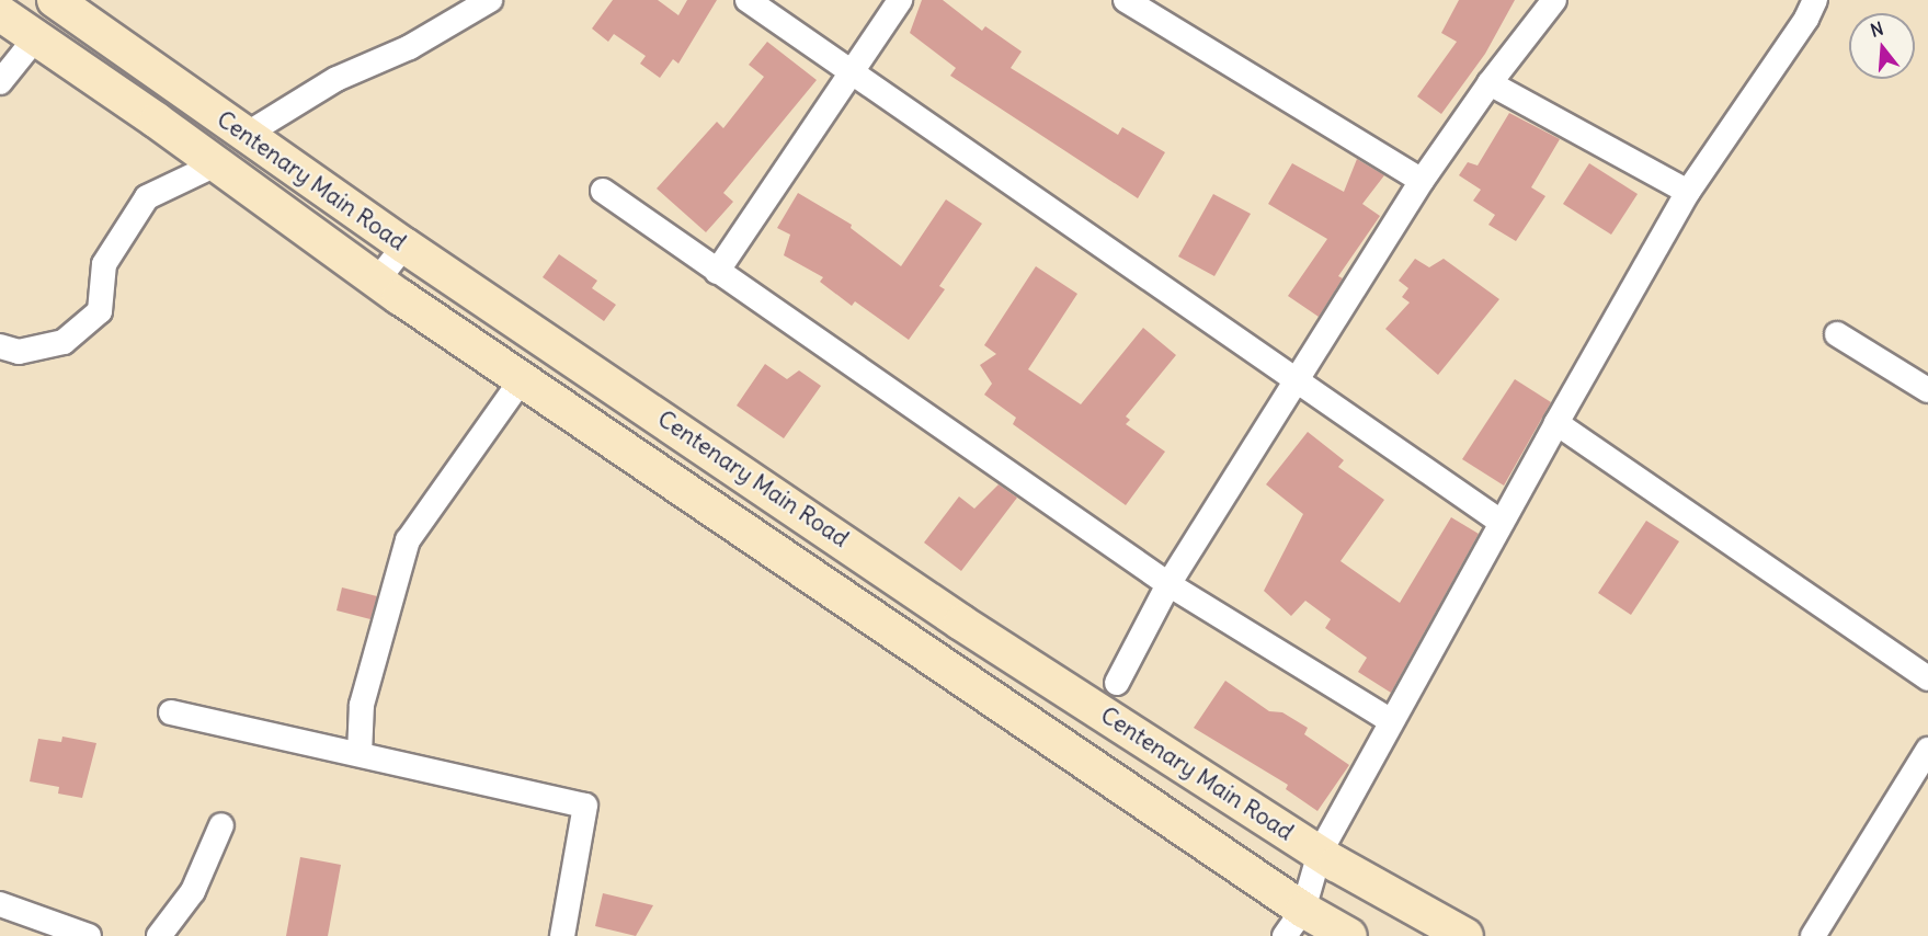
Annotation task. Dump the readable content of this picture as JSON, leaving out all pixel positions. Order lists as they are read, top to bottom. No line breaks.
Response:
{"streets":{"street":["Centenary Main Road"]},"north":"top"}
